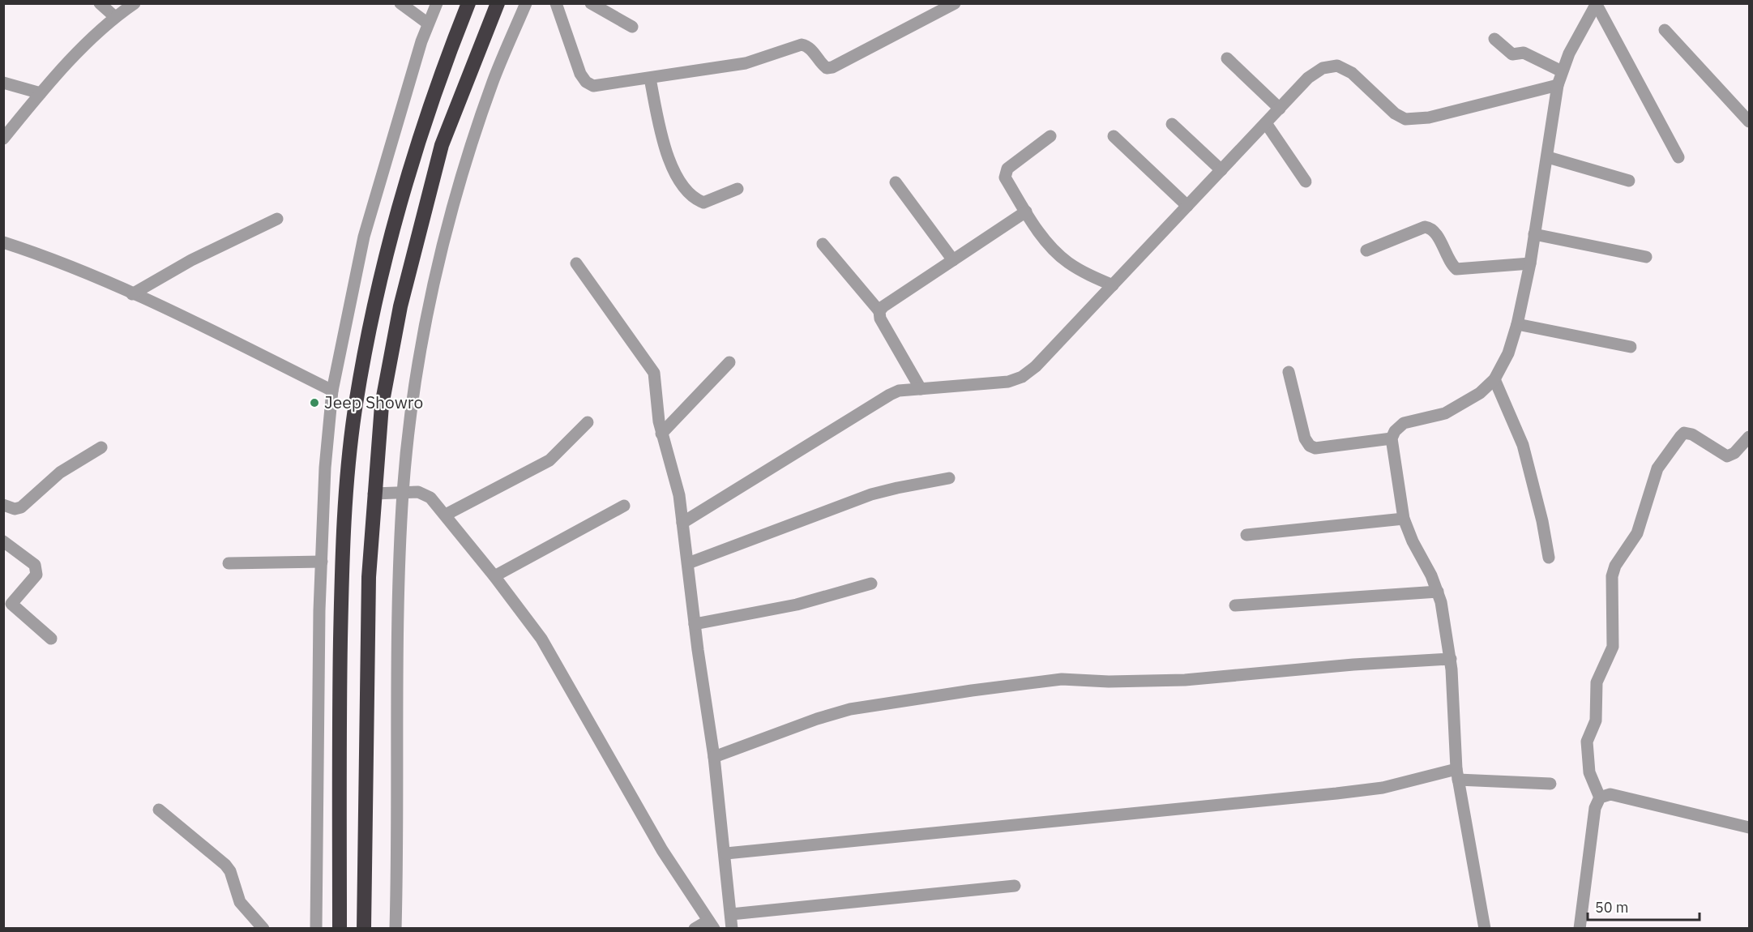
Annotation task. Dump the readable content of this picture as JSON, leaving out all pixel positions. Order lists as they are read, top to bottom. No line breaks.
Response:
{"places":["Jeep Showro"],"scale_bar":"50 m"}
